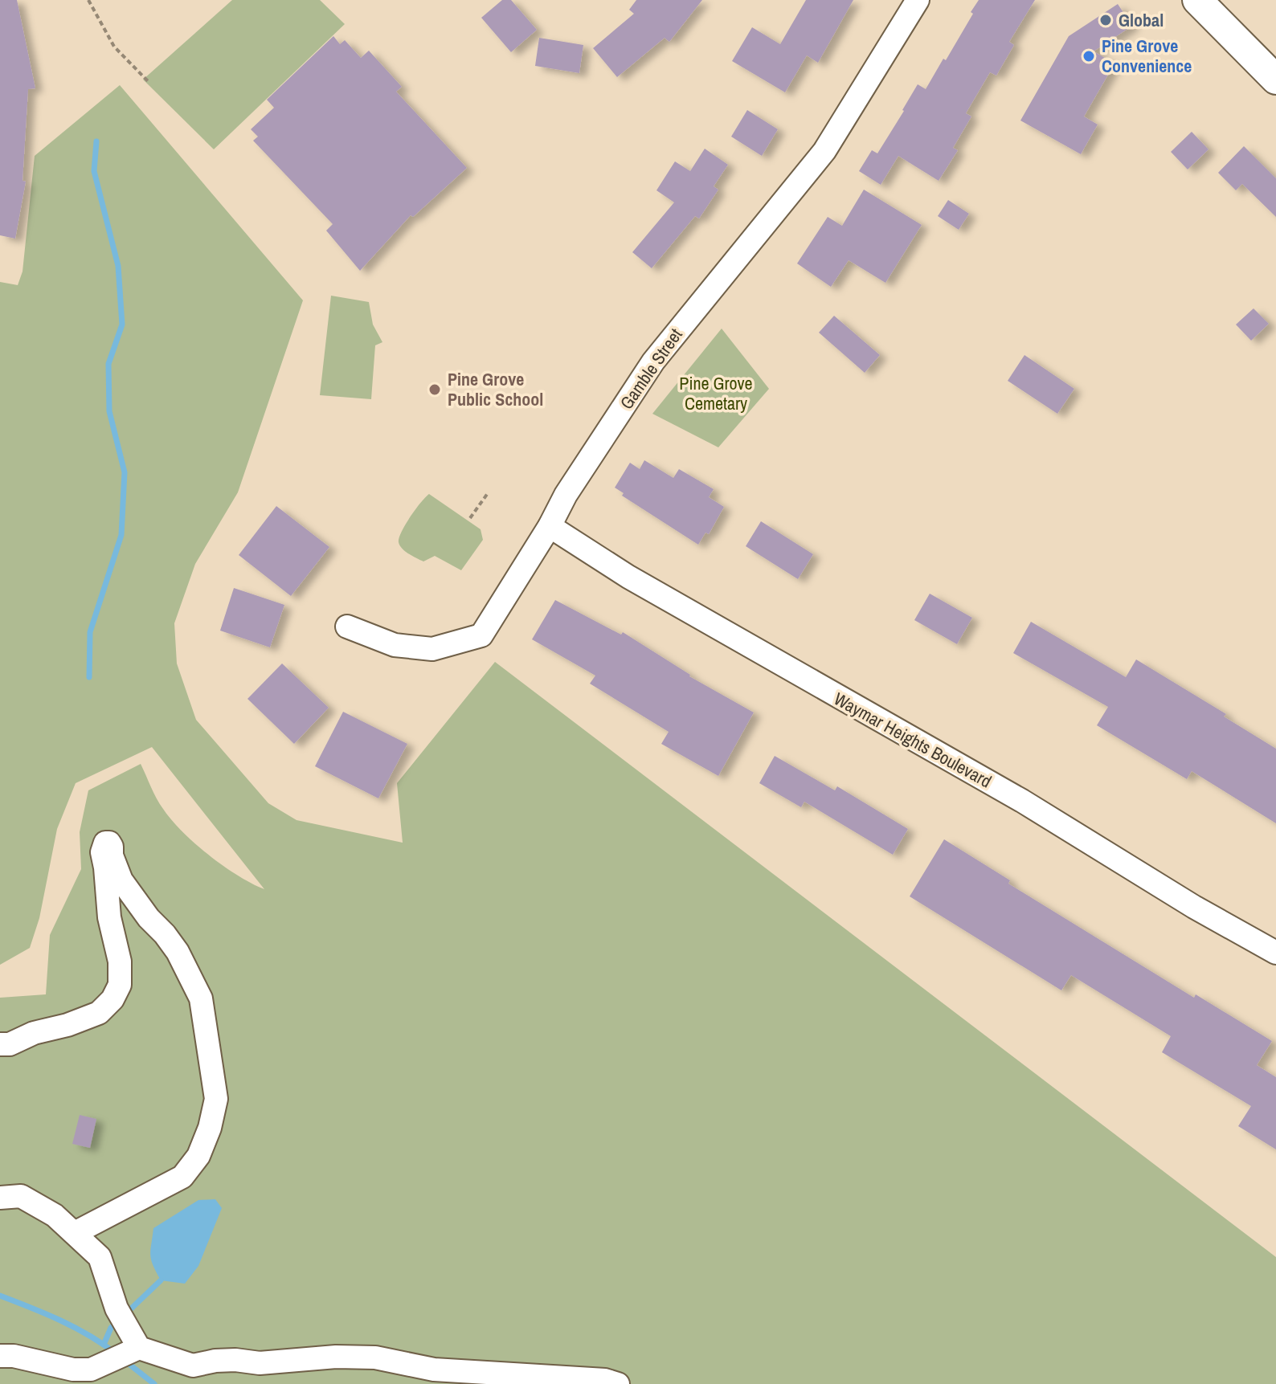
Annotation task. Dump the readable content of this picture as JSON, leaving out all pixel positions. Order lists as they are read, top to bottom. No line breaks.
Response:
{"streets":{"street":["Gamble Street","Waymar Heights Boulevard"]},"crossings":[["Gamble Street","Waymar Heights Boulevard"]],"parks":["Pine Grove Cemetary"],"places":["Global","Pine Grove Convenience","Pine Grove Public School"]}
